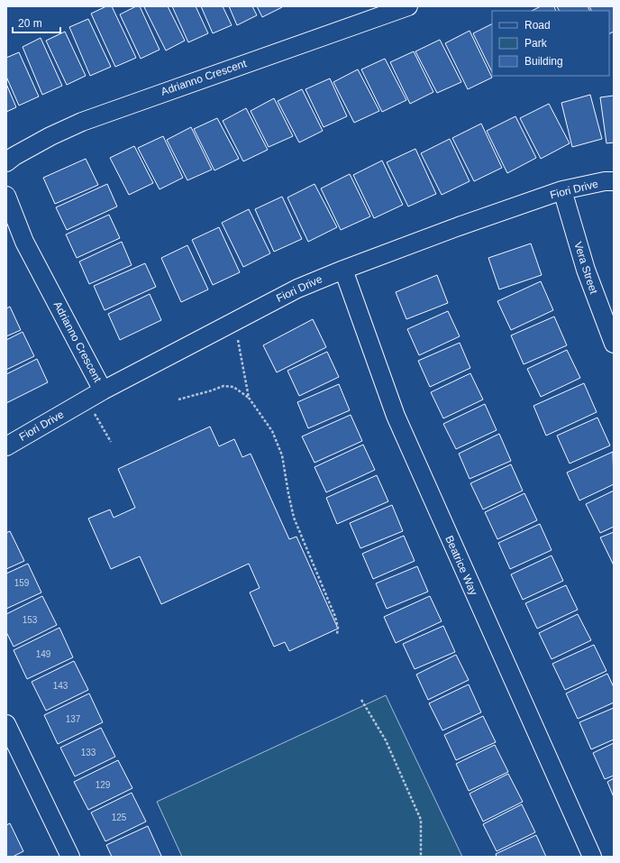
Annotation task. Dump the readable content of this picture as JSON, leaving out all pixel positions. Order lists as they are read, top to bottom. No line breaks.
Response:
{"streets":{"street":["Adrianno Crescent","Fiori Drive","Vera Street","Beatrice Way"]},"crossings":[["Adrianno Crescent","Fiori Drive"],["Fiori Drive","Vera Street"],["Fiori Drive","Beatrice Way"]],"house_numbers":["159","153","149","143","137","133","129","125"],"legend":["Road","Park","Building"],"scale_bar":"20 m"}
